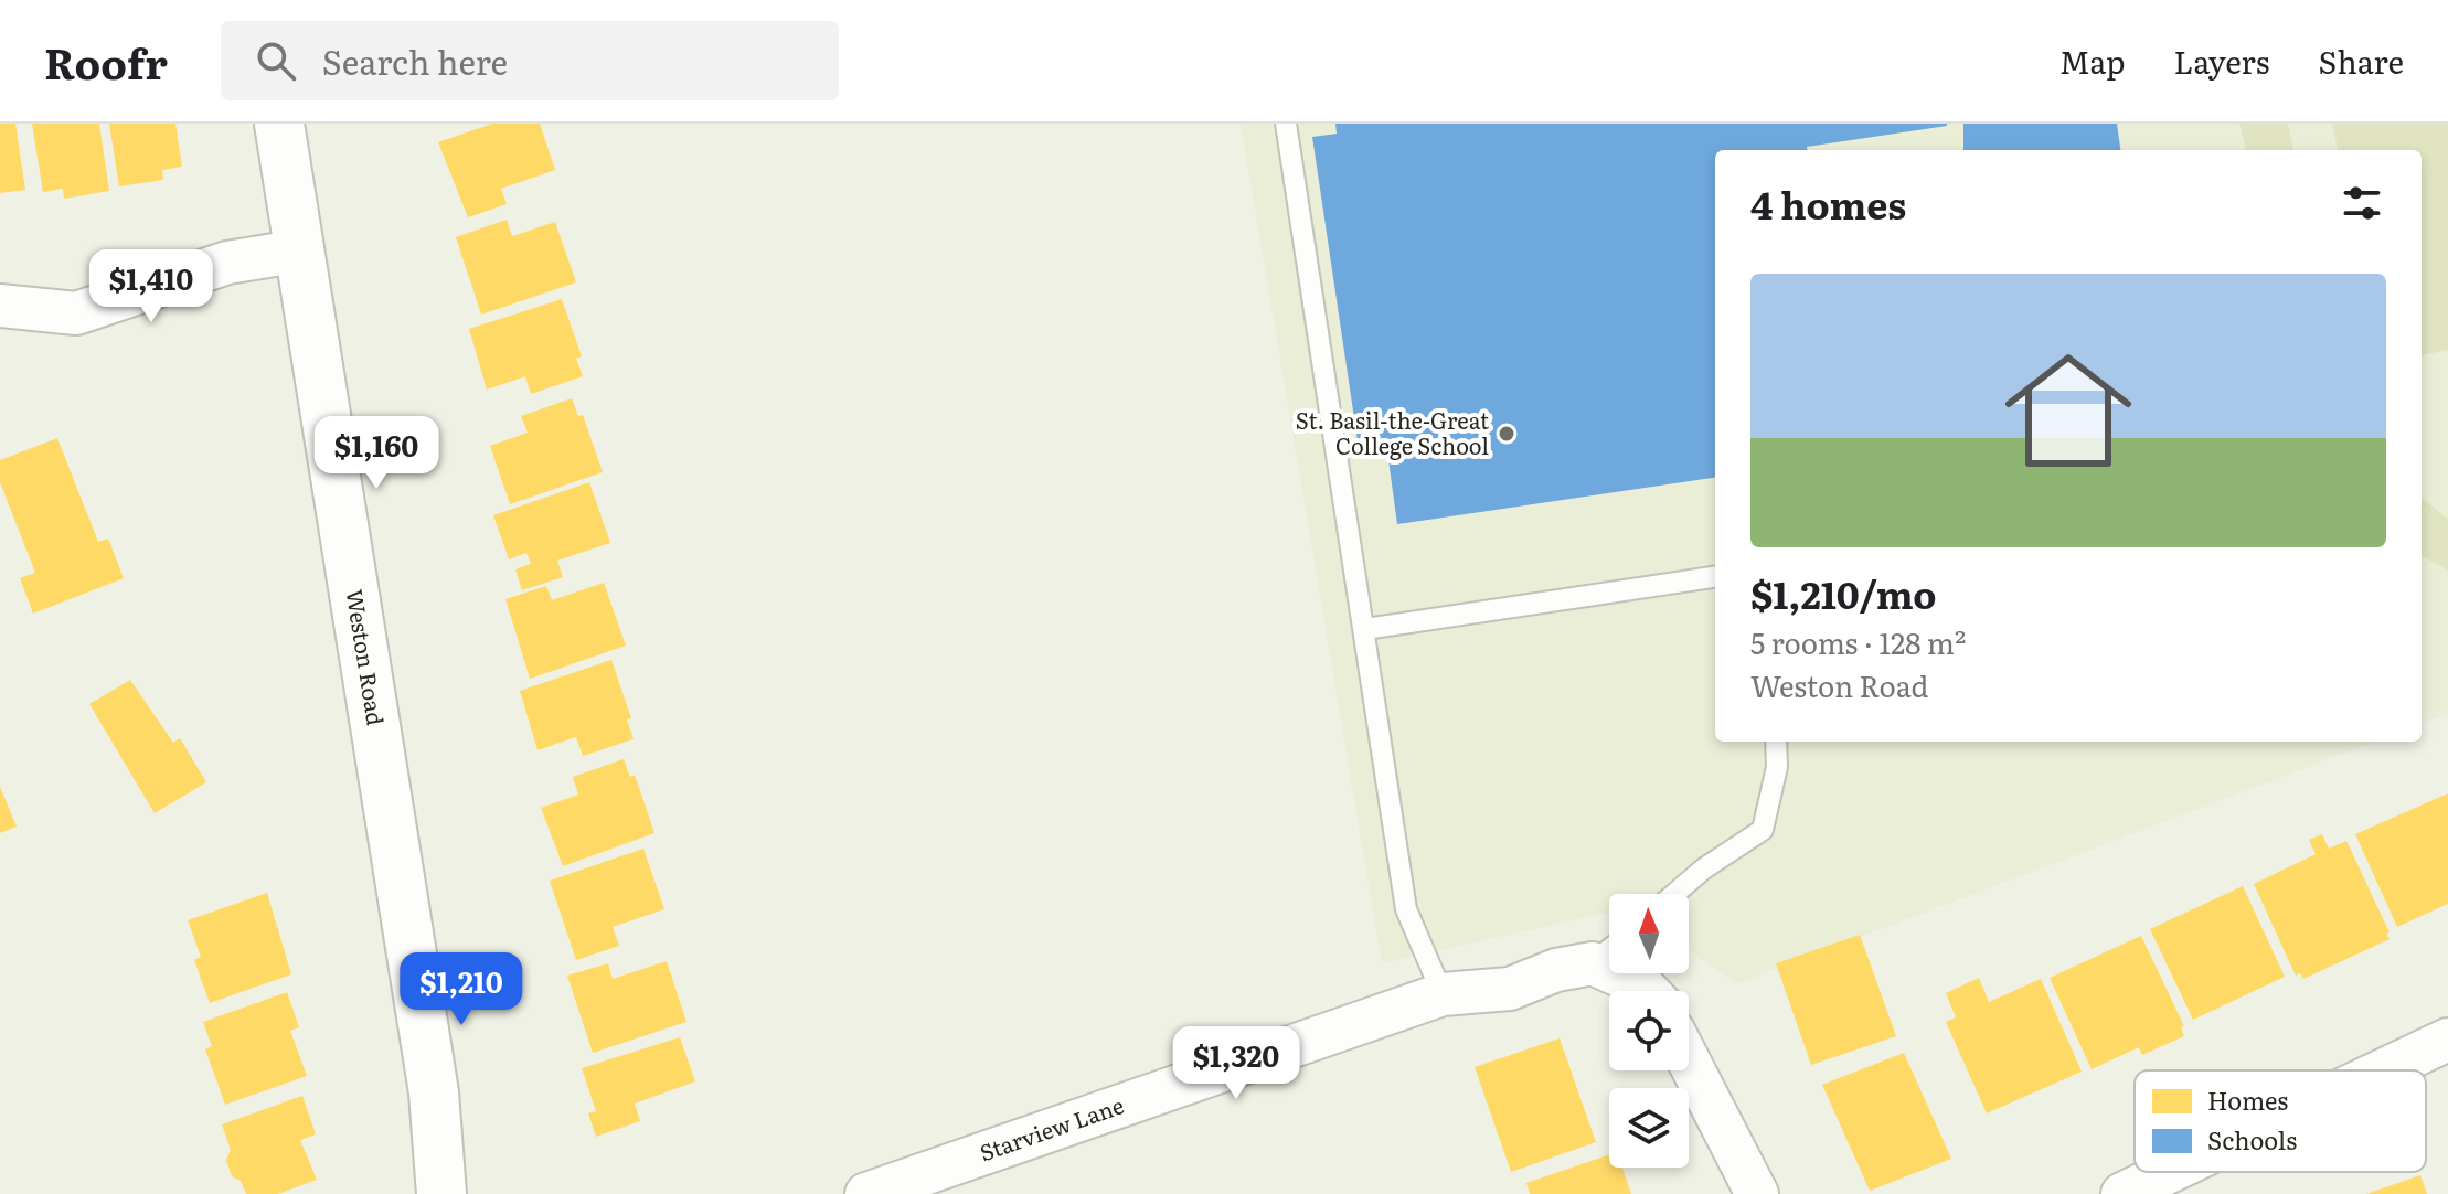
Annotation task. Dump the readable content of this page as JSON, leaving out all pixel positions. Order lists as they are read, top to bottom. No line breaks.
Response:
{"streets":{"main road":["Weston Road"],"street":["Starview Lane"]},"places":["St. Basil-the-Great College School"],"legend":["Homes","Schools"],"north":"top","page":{"header":"Roofr","search":"Search here","nav":["Map","Layers","Share"],"heading":"4 homes","price":["$1,410","$1,160","$1,210","$1,320"],"list":[{"name":"$1,210/mo","note":"5 rooms · 128 m² · Weston Road"}]}}
